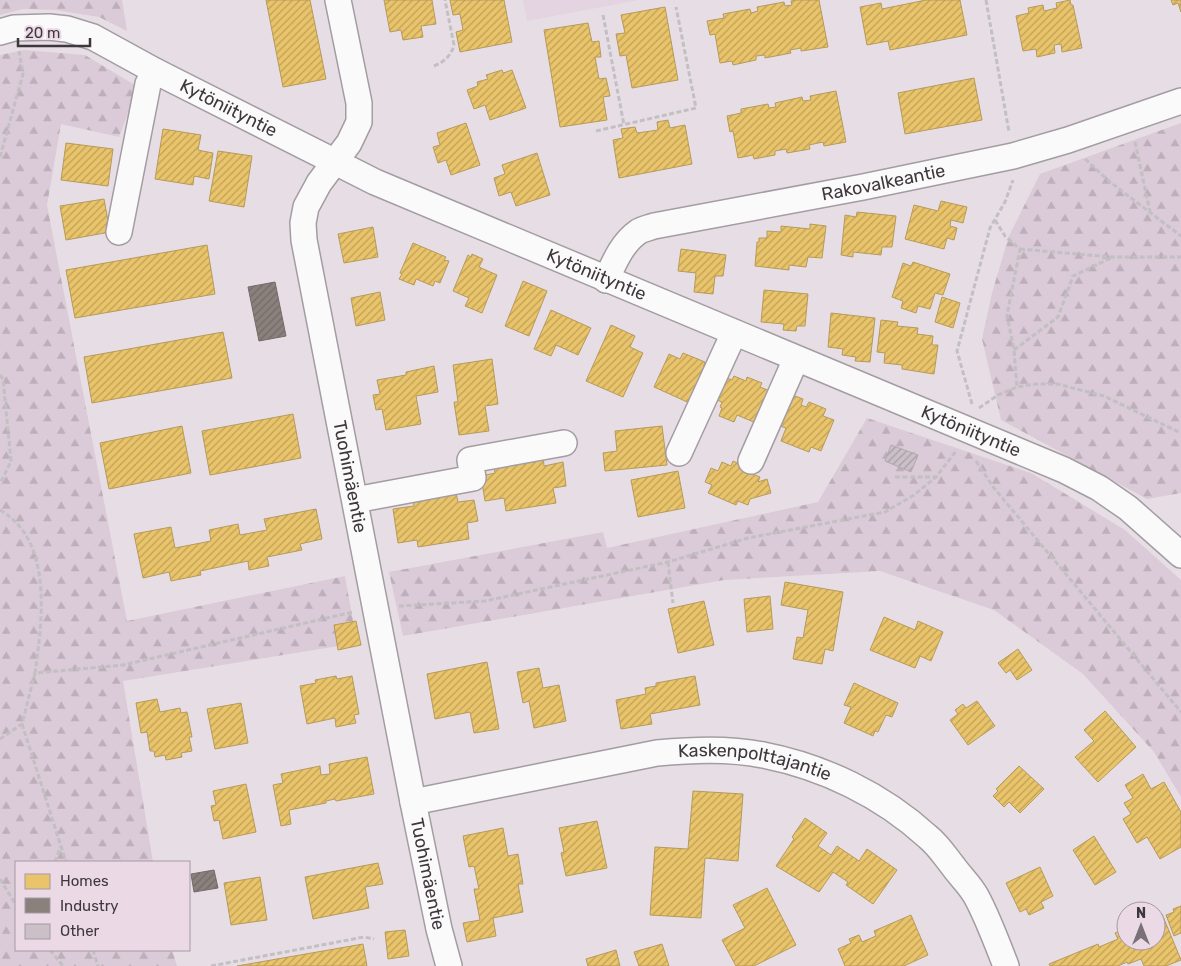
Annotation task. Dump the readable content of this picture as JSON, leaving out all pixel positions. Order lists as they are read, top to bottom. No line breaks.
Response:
{"streets":{"street":["Kytöniityntie","Rakovalkeantie","Tuohimäentie","Kaskenpolttajantie"]},"crossings":[["Kytöniityntie","Rakovalkeantie"],["Kytöniityntie","Tuohimäentie"],["Tuohimäentie","Kaskenpolttajantie"]],"legend":["Homes","Industry","Other"],"scale_bar":"20 m","north":"top"}
